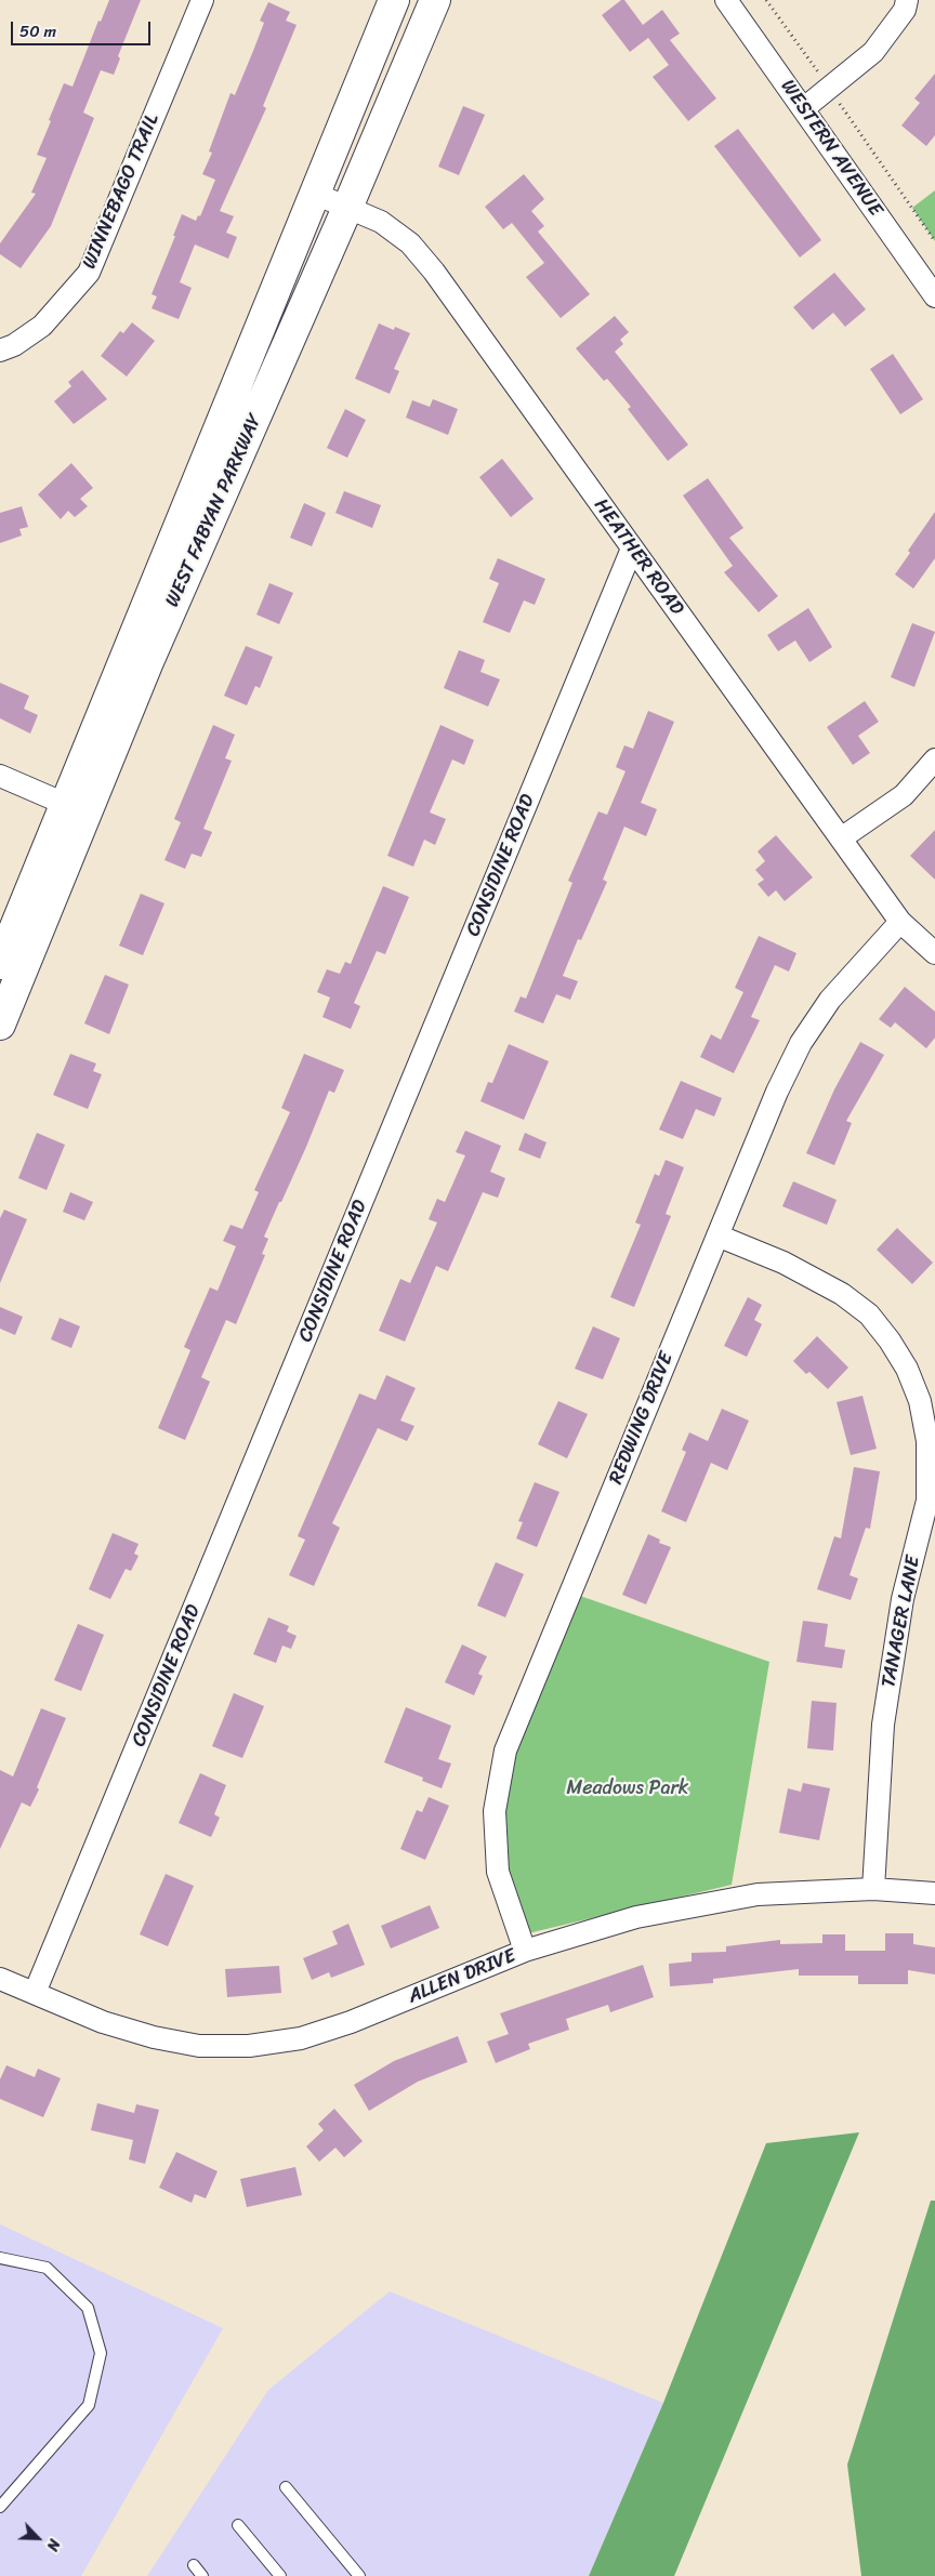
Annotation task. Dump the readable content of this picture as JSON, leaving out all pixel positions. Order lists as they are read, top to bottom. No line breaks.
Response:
{"streets":{"main road":["WEST FABYAN PARKWAY"],"street":["WESTERN AVENUE","WINNEBAGO TRAIL","HEATHER ROAD","CONSIDINE ROAD","REDWING DRIVE","TANAGER LANE","ALLEN DRIVE"]},"crossings":[["WEST FABYAN PARKWAY","HEATHER ROAD"],["HEATHER ROAD","CONSIDINE ROAD"],["HEATHER ROAD","REDWING DRIVE"],["CONSIDINE ROAD","ALLEN DRIVE"],["REDWING DRIVE","TANAGER LANE"],["REDWING DRIVE","ALLEN DRIVE"],["TANAGER LANE","ALLEN DRIVE"]],"parks":["Meadows Park"],"scale_bar":"50 m","north":"bottom right"}
